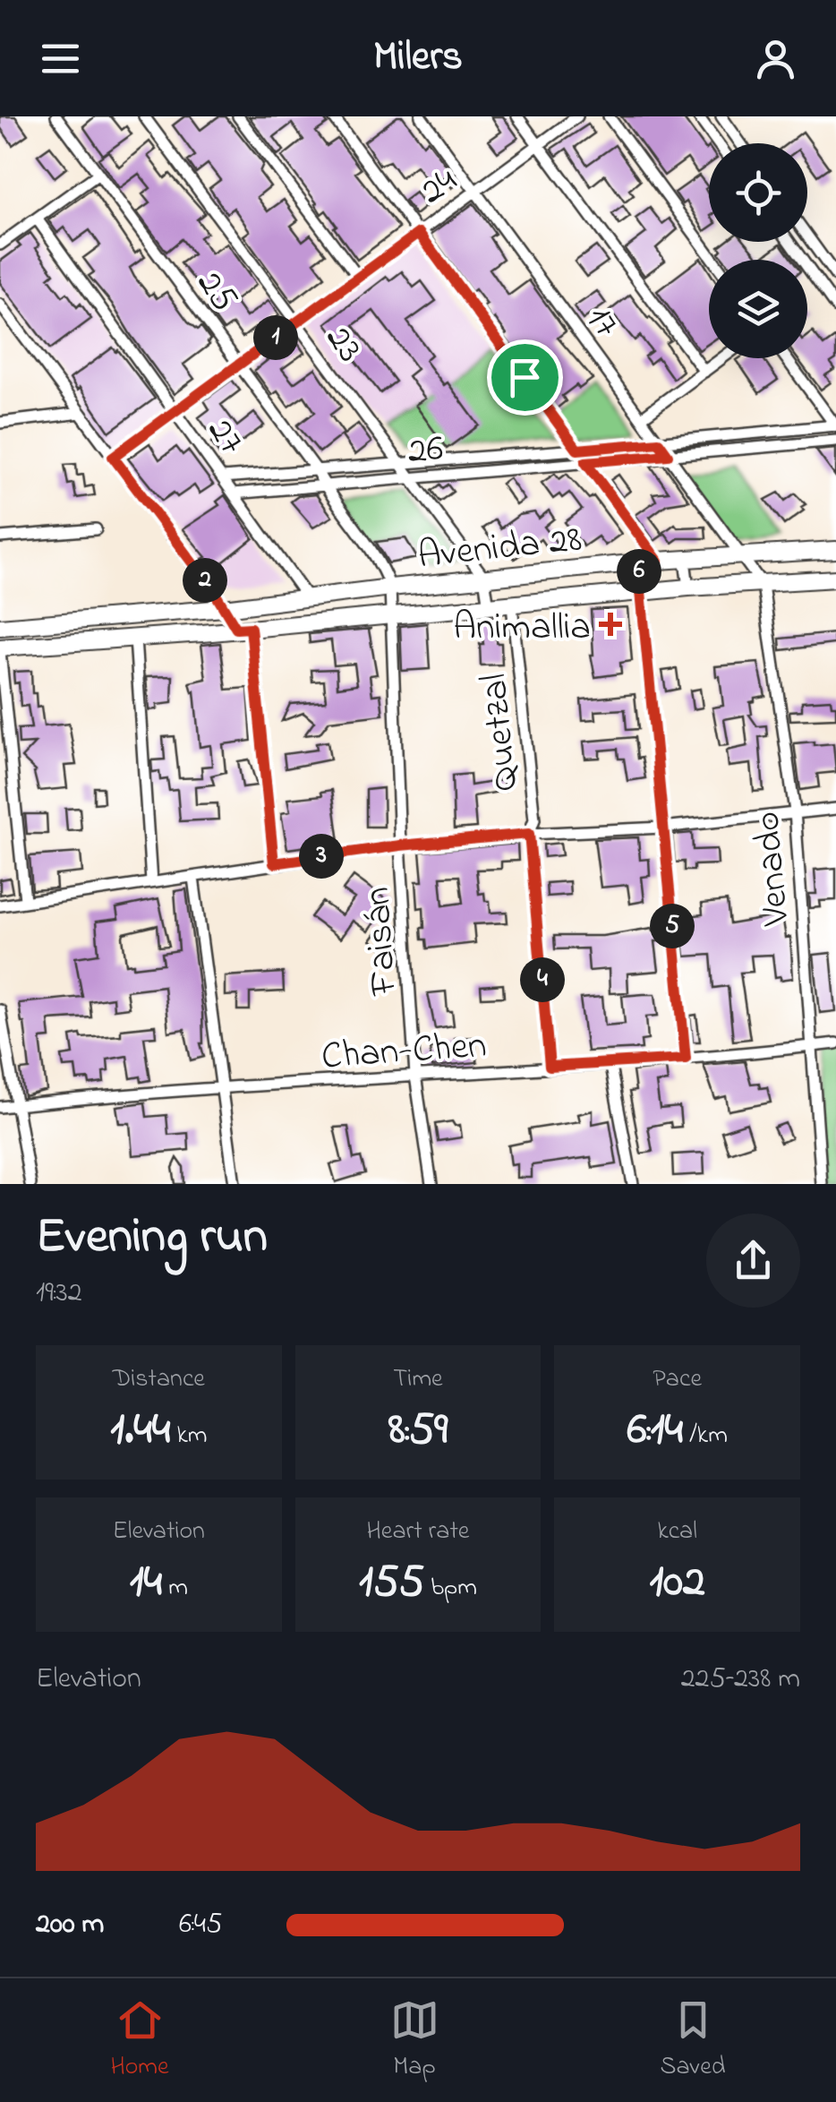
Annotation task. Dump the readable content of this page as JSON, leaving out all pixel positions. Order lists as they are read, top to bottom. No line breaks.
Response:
{"streets":{"street":["24","25","17","23","27","26","Avenida 28","Quetzal","Venado","Faisán","Chan-Chen"]},"crossings":[["24","25"],["24","17"],["24","23"],["24","27"],["25","26"],["25","Avenida 28"],["25","Faisán"],["17","26"],["17","Avenida 28"],["17","Venado"],["23","26"],["23","Avenida 28"],["27","26"],["27","Avenida 28"],["Avenida 28","Venado"],["Avenida 28","Faisán"],["Quetzal","Chan-Chen"],["Venado","Chan-Chen"],["Faisán","Chan-Chen"]],"places":{"health":["Animallia"]},"page":{"header":"Milers","pins":["1","6","2","3","5","4"],"heading":["Evening run","19:32"],"stats":[["Distance","1.44 km"],["Time","8:59"],["Pace","6:14 /km"],["Elevation","14 m"],["Heart rate","155 bpm"],["kcal","102"]],"chart":["Elevation","225–238 m"],"list":[{"name":"200 m","note":"6:45"}],"tabs":["Home","Map","Saved"]}}
